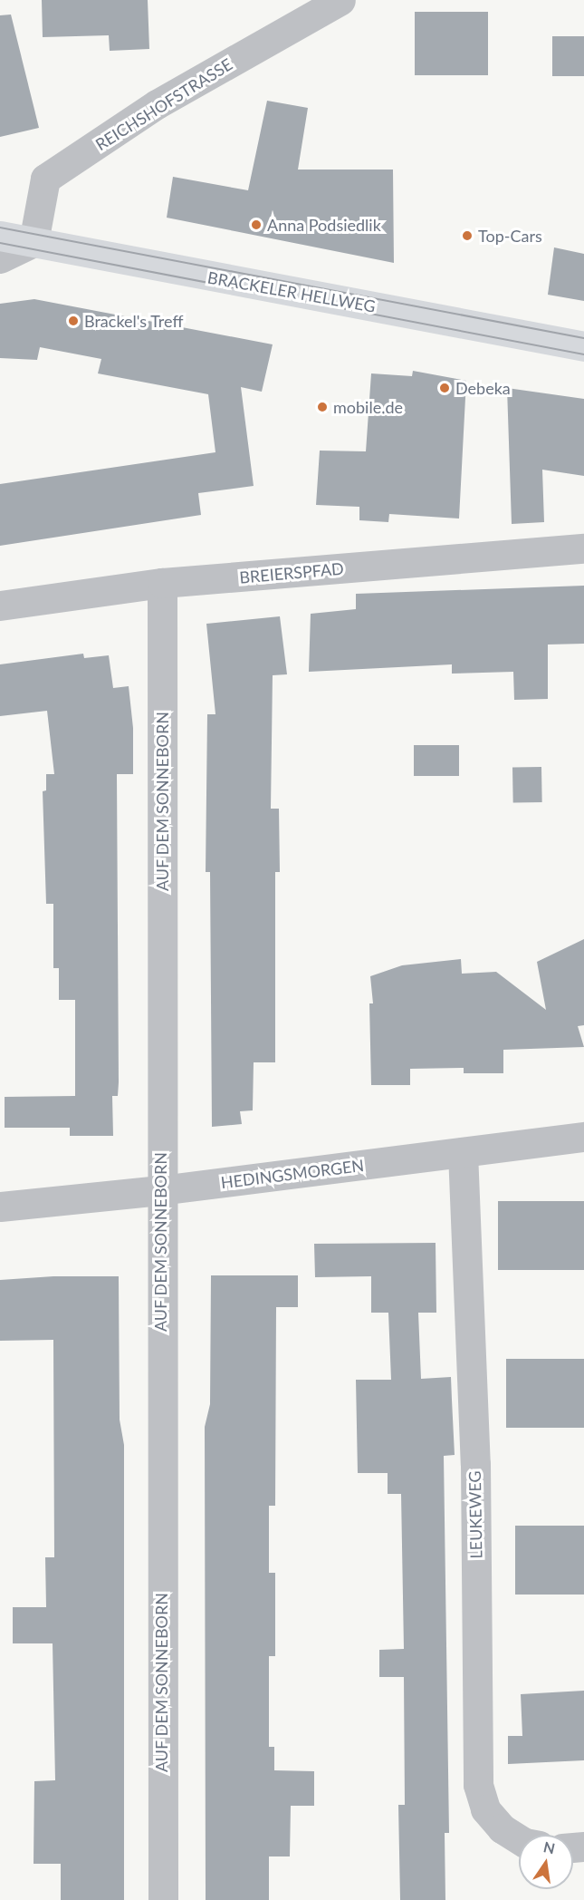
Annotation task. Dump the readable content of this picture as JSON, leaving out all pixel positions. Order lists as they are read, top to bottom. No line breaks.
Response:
{"streets":{"main road":["BRACKELER HELLWEG"],"street":["REICHSHOFSTRASSE","BREIERSPFAD","AUF DEM SONNEBORN","HEDINGSMORGEN","LEUKEWEG"]},"crossings":[["REICHSHOFSTRASSE","BRACKELER HELLWEG"],["BREIERSPFAD","AUF DEM SONNEBORN"],["AUF DEM SONNEBORN","HEDINGSMORGEN"],["HEDINGSMORGEN","LEUKEWEG"]],"places":["Anna Podsiedlik","Top-Cars","Brackel's Treff","Debeka","mobile.de"],"north":"top"}
